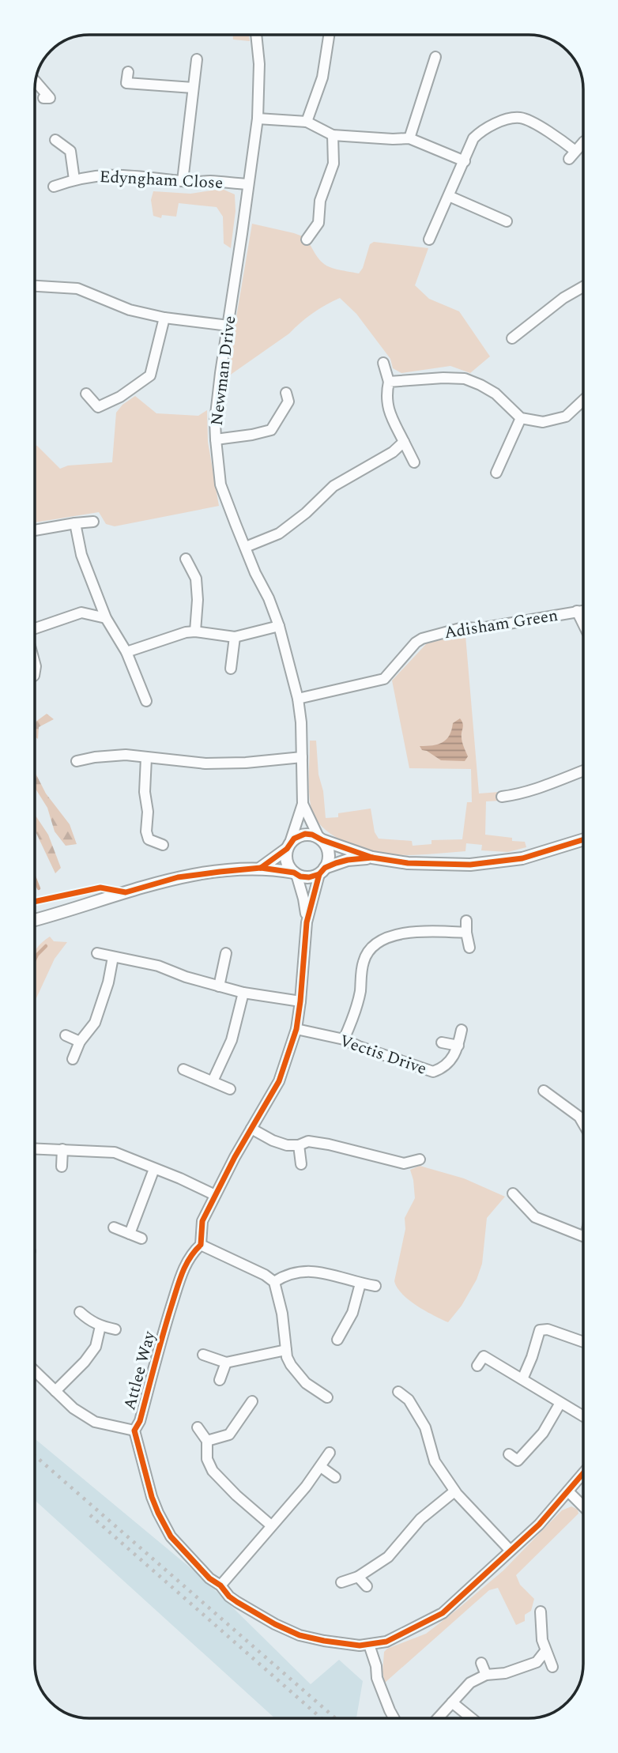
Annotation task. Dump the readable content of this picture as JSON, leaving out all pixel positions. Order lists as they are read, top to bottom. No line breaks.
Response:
{"streets":{"street":["Edyngham Close","Newman Drive","Adisham Green","Vectis Drive","Attlee Way"]},"crossings":[["Edyngham Close","Newman Drive"],["Newman Drive","Adisham Green"]]}
